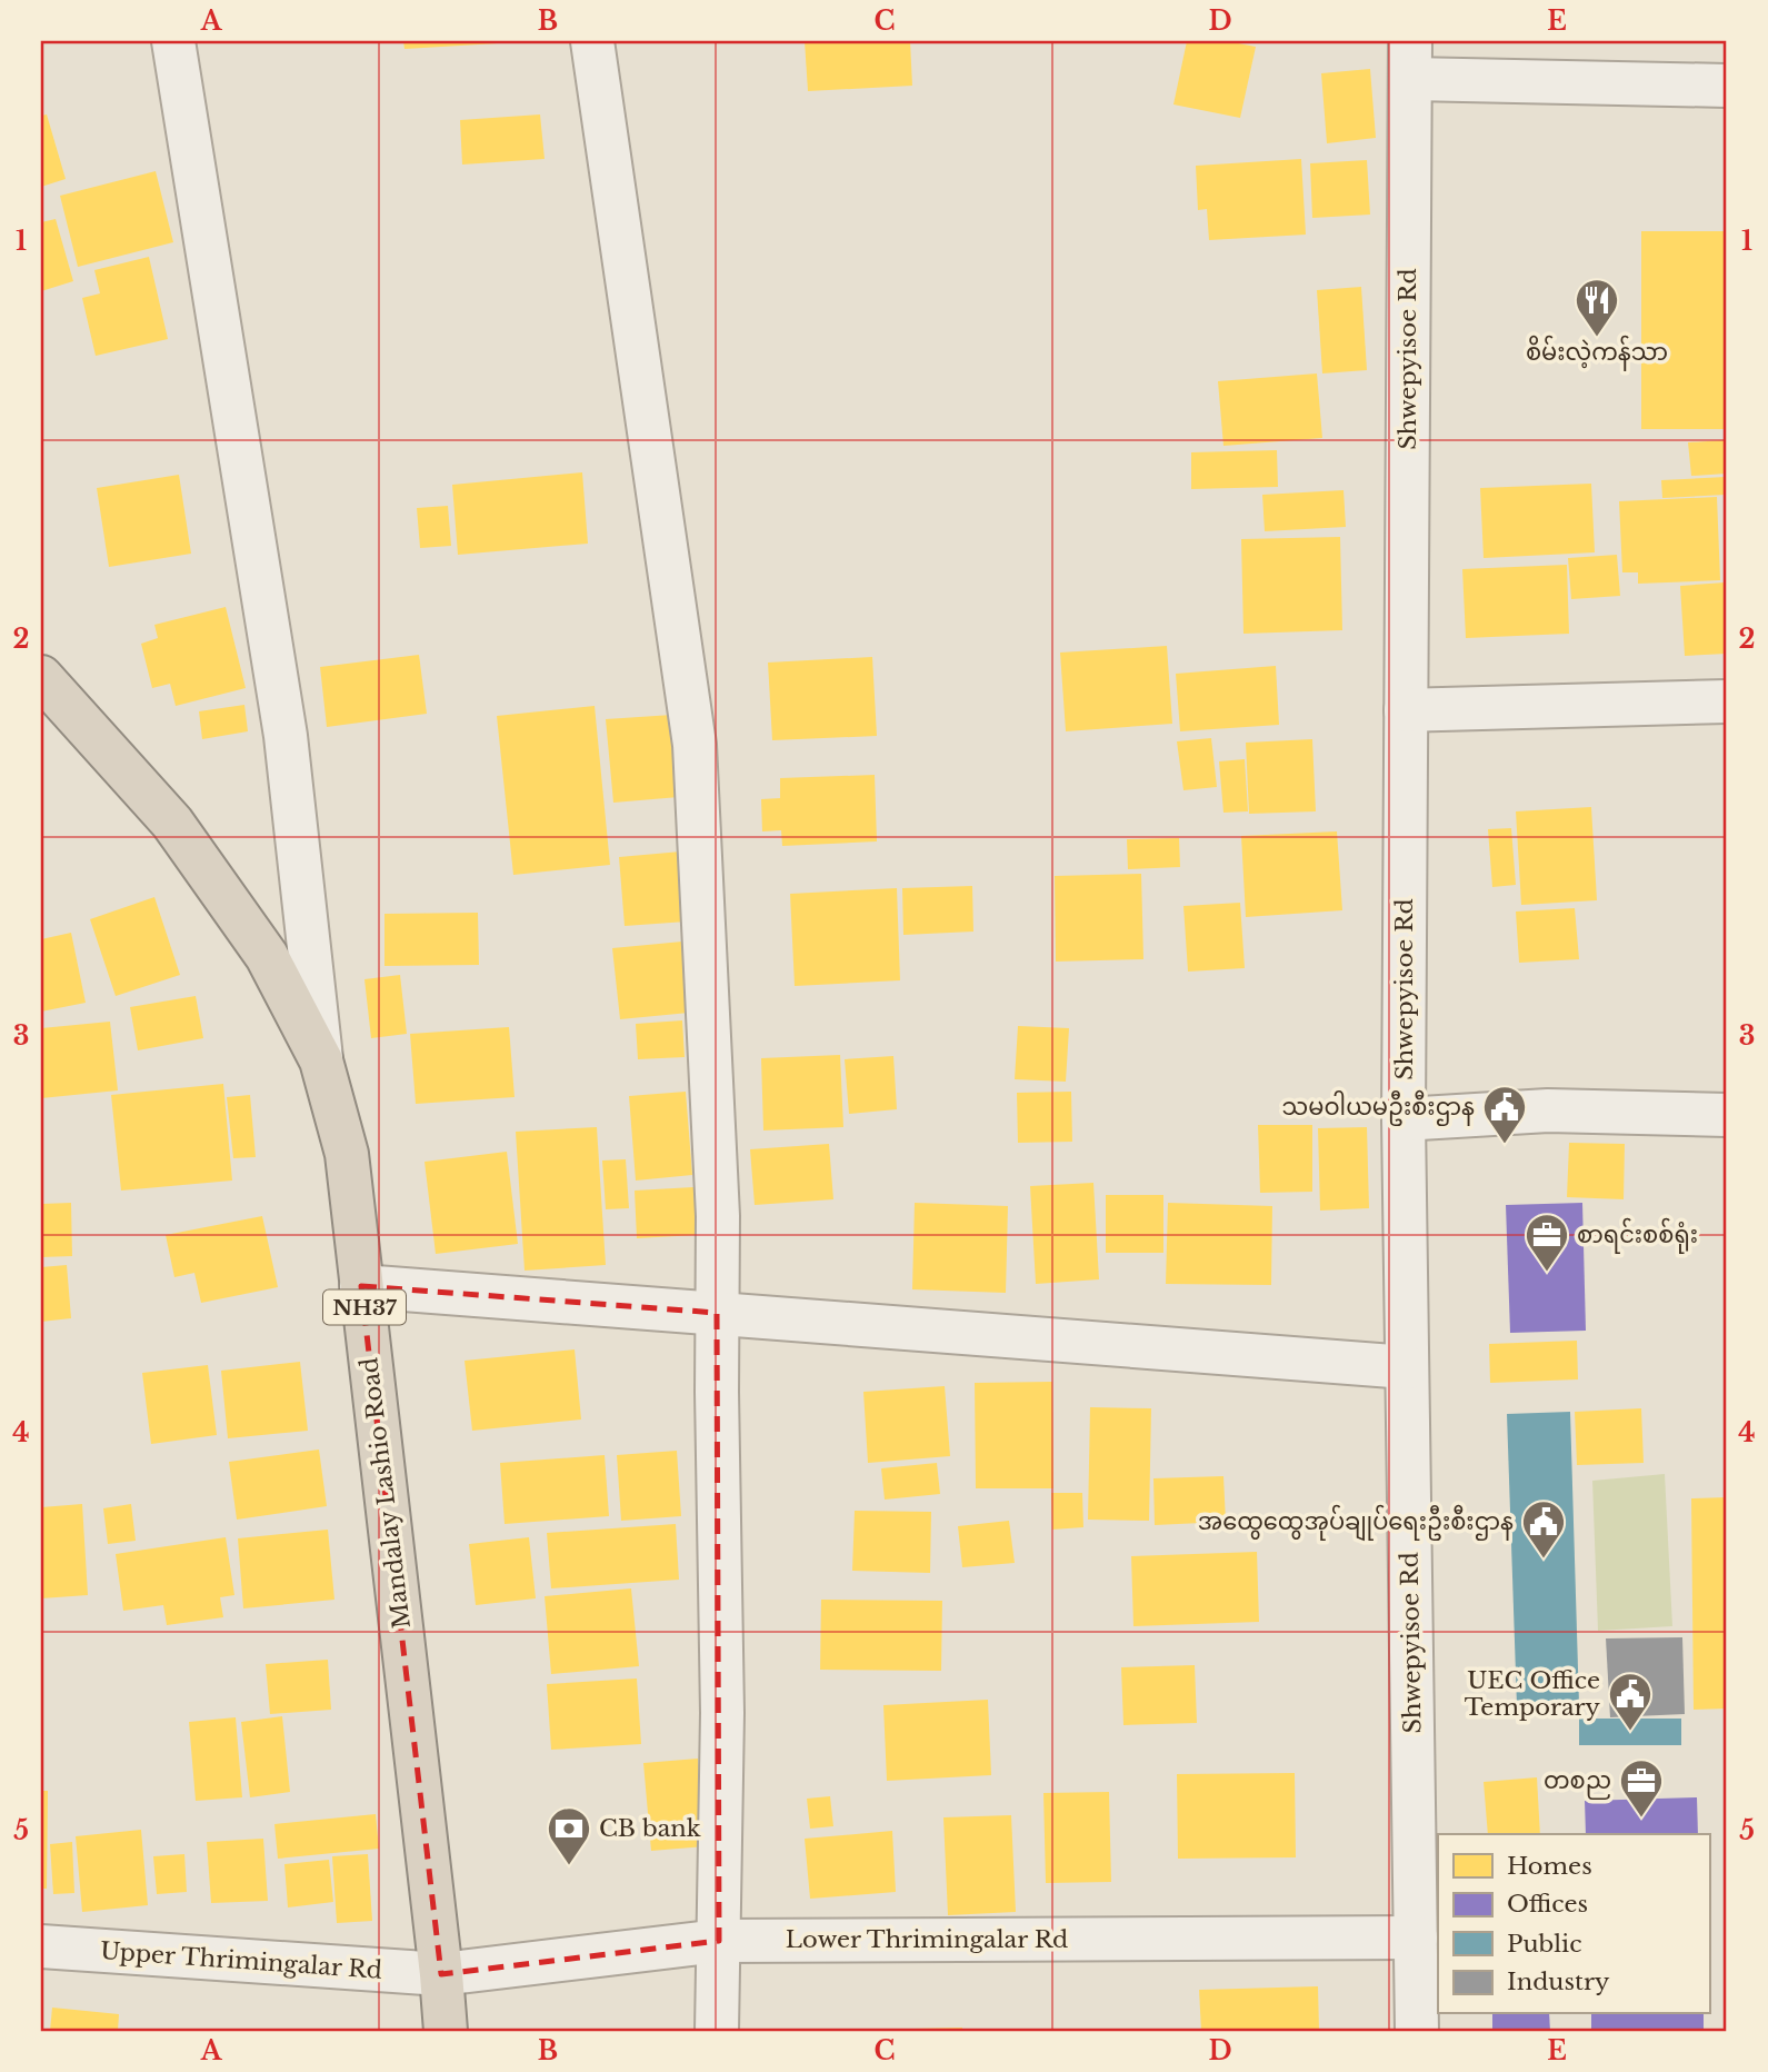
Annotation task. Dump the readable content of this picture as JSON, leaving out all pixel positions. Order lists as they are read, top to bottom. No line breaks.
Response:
{"streets":{"highway":["NH37","Mandalay Lashio Road"],"street":["Shwepyisoe Rd","Lower Thrimingalar Rd","Upper Thrimingalar Rd"]},"crossings":[["Shwepyisoe Rd","Lower Thrimingalar Rd"],["Mandalay Lashio Road","Lower Thrimingalar Rd"],["Mandalay Lashio Road","Upper Thrimingalar Rd"],["Lower Thrimingalar Rd","Upper Thrimingalar Rd"]],"places":{"restaurant":["စိမ်းလဲ့ကန်သာ"],"public building":["သမဝါယမဦးစီးဌာန","အထွေထွေအုပ်ချုပ်ရေးဦးစီးဌာန","UEC Office Temporary"],"office":["စာရင်းစစ်ရုံး","တစည"],"bank":["CB bank"]},"legend":["Homes","Offices","Public","Industry"],"grid":{"columns":["A","B","C","D","E"],"rows":["1","2","3","4","5"]}}
